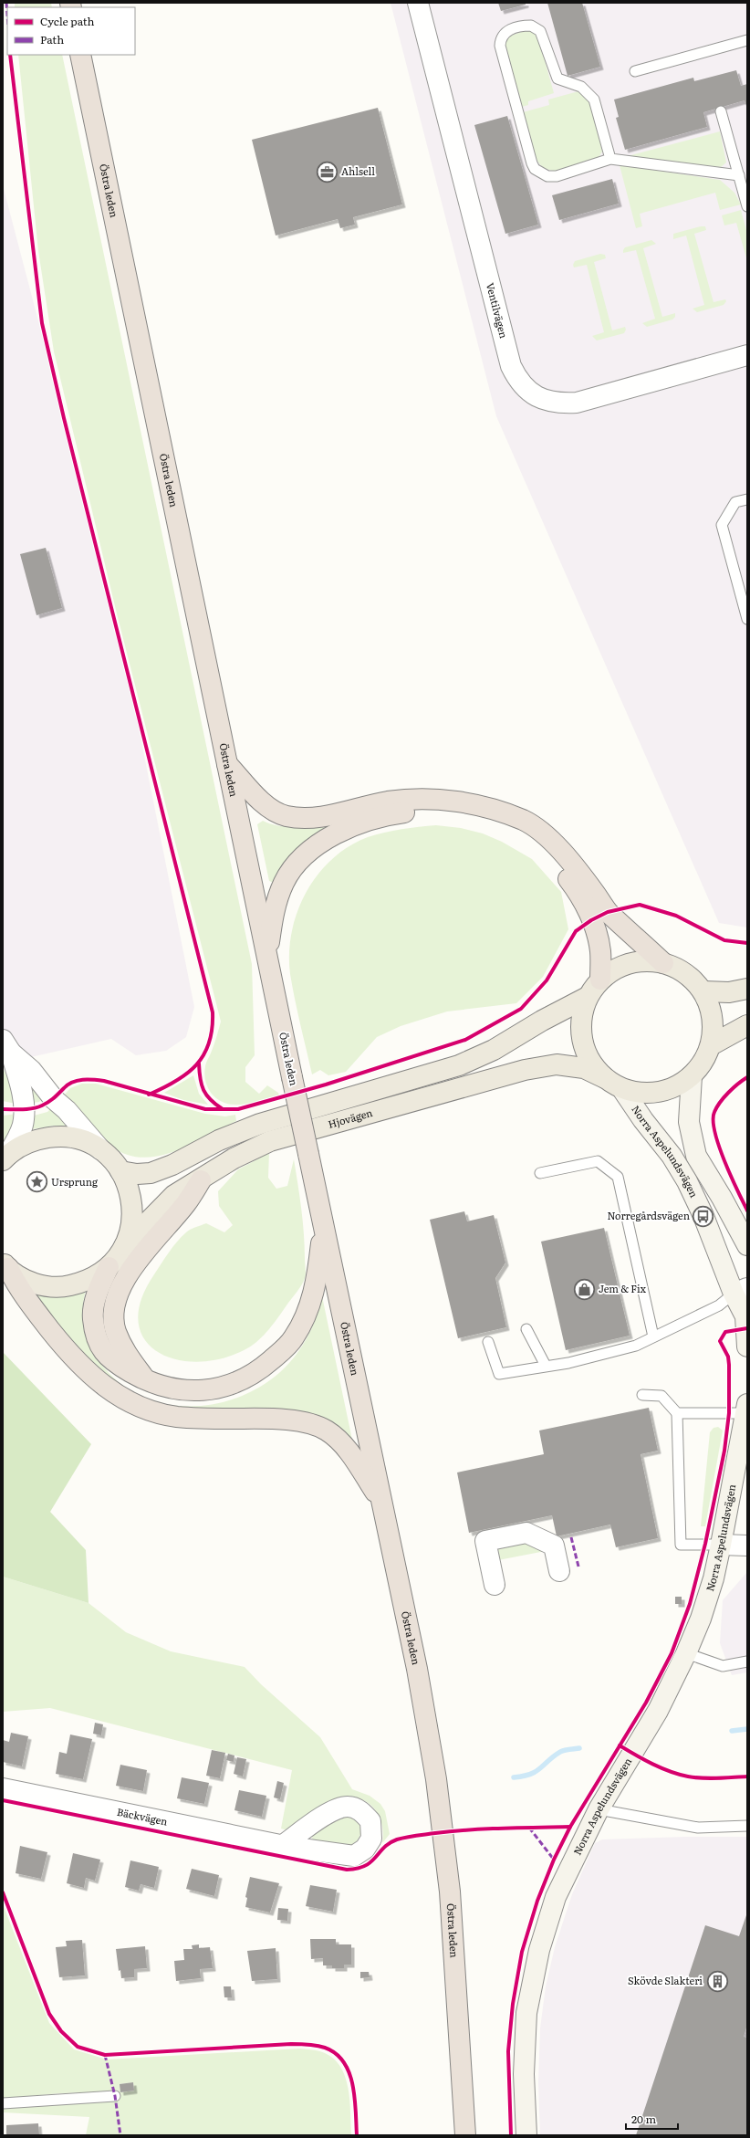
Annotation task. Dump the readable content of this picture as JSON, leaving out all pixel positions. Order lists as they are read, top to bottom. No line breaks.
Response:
{"streets":{"highway":["Östra leden"],"main road":["Hjovägen"],"street":["Ventilvägen","Norra Aspelundsvägen","Bäckvägen"]},"places":{"office":["Ahlsell"],"place":["Ursprung"],"bus stop":["Norregårdsvägen"],"shop":["Jem & Fix"],"building":["Skövde Slakteri"]},"legend":["Cycle path","Path"],"scale_bar":"20 m"}
